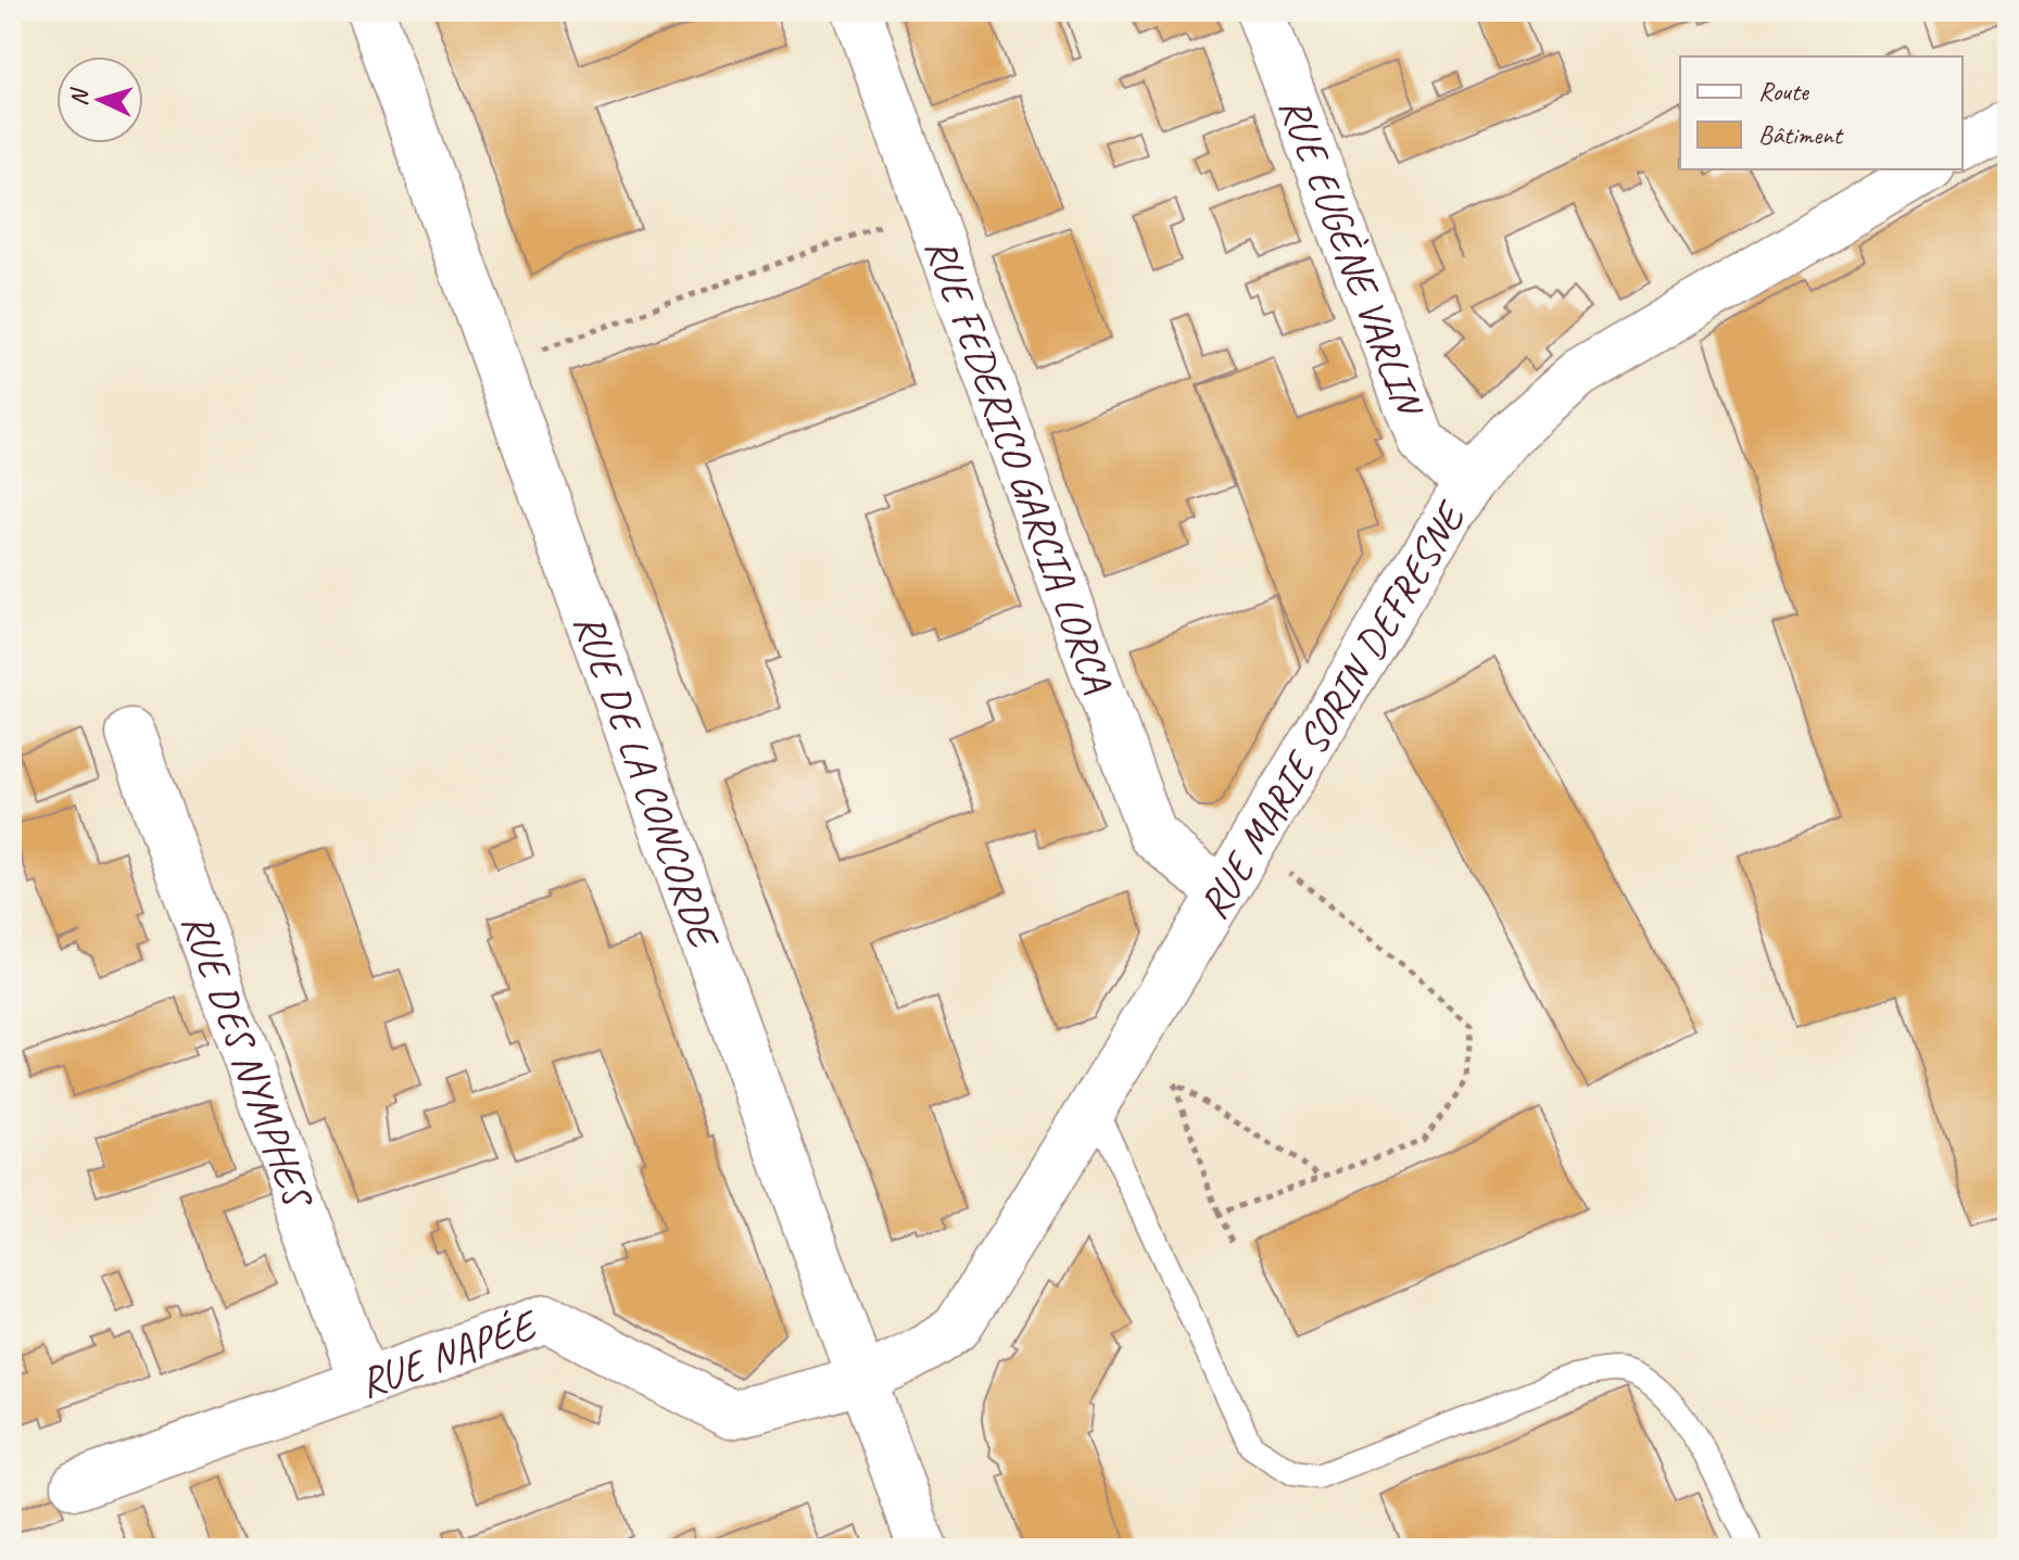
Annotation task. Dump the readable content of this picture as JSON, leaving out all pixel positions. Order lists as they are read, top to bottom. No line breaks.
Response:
{"streets":{"street":["RUE EUGÈNE VARLIN","RUE FEDERICO GARCIA LORCA","RUE MARIE SORIN DEFRESNE","RUE DE LA CONCORDE","RUE DES NYMPHES","RUE NAPÉE"]},"crossings":[["RUE EUGÈNE VARLIN","RUE MARIE SORIN DEFRESNE"],["RUE FEDERICO GARCIA LORCA","RUE MARIE SORIN DEFRESNE"],["RUE MARIE SORIN DEFRESNE","RUE DE LA CONCORDE"],["RUE MARIE SORIN DEFRESNE","RUE NAPÉE"],["RUE DE LA CONCORDE","RUE NAPÉE"],["RUE DES NYMPHES","RUE NAPÉE"]],"legend":["Route","Bâtiment"],"north":"left"}
